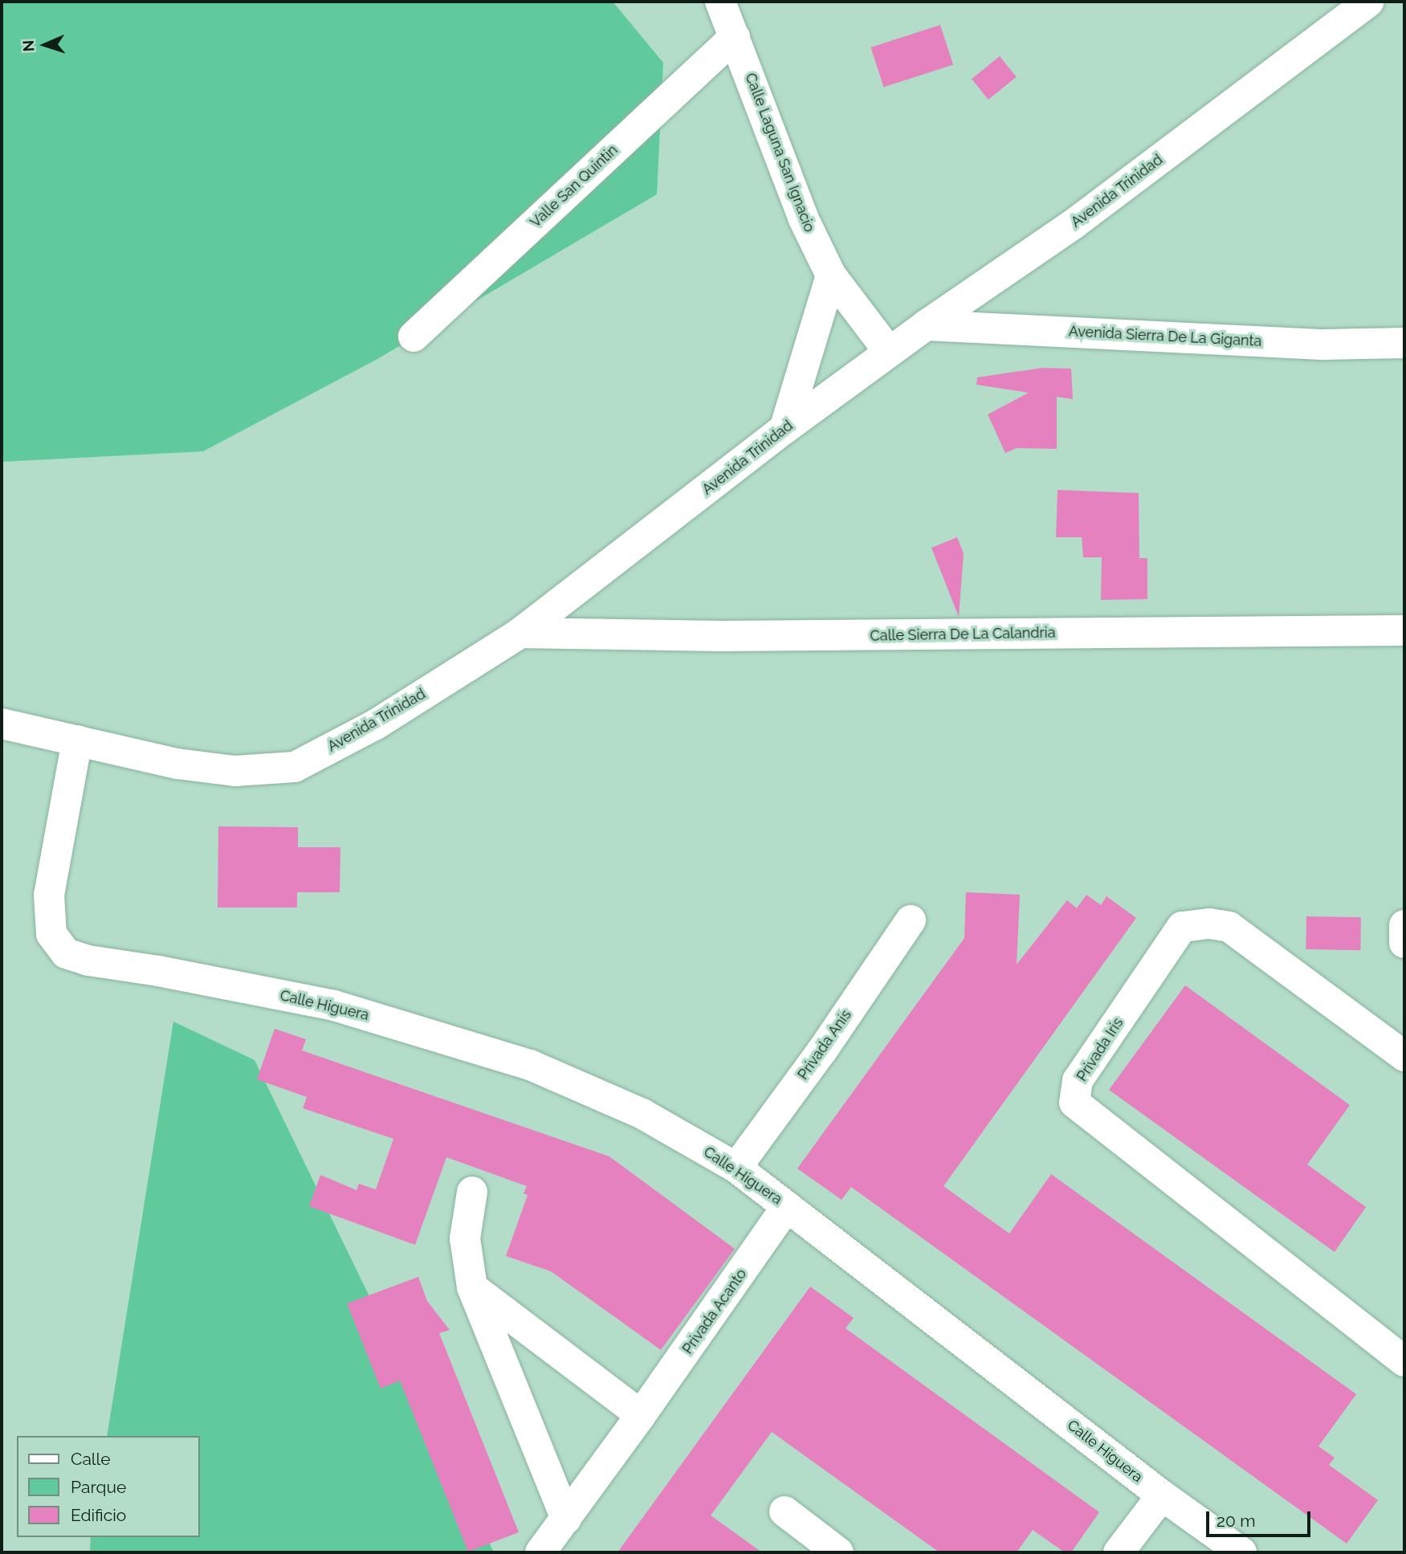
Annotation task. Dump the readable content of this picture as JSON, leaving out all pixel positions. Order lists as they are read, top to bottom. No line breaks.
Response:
{"streets":{"street":["Calle Laguna San Ignacio","Valle San Quintin","Avenida Trinidad","Avenida Sierra De La Giganta","Calle Sierra De La Calandria","Calle Higuera","Privada Anís","Privada Iris","Privada Acanto"]},"crossings":[["Calle Laguna San Ignacio","Valle San Quintin"],["Calle Laguna San Ignacio","Avenida Trinidad"],["Avenida Trinidad","Avenida Sierra De La Giganta"],["Avenida Trinidad","Calle Sierra De La Calandria"],["Avenida Trinidad","Calle Higuera"],["Calle Higuera","Privada Anís"],["Calle Higuera","Privada Acanto"]],"legend":["Calle","Parque","Edificio"],"scale_bar":"20 m","north":"left"}
